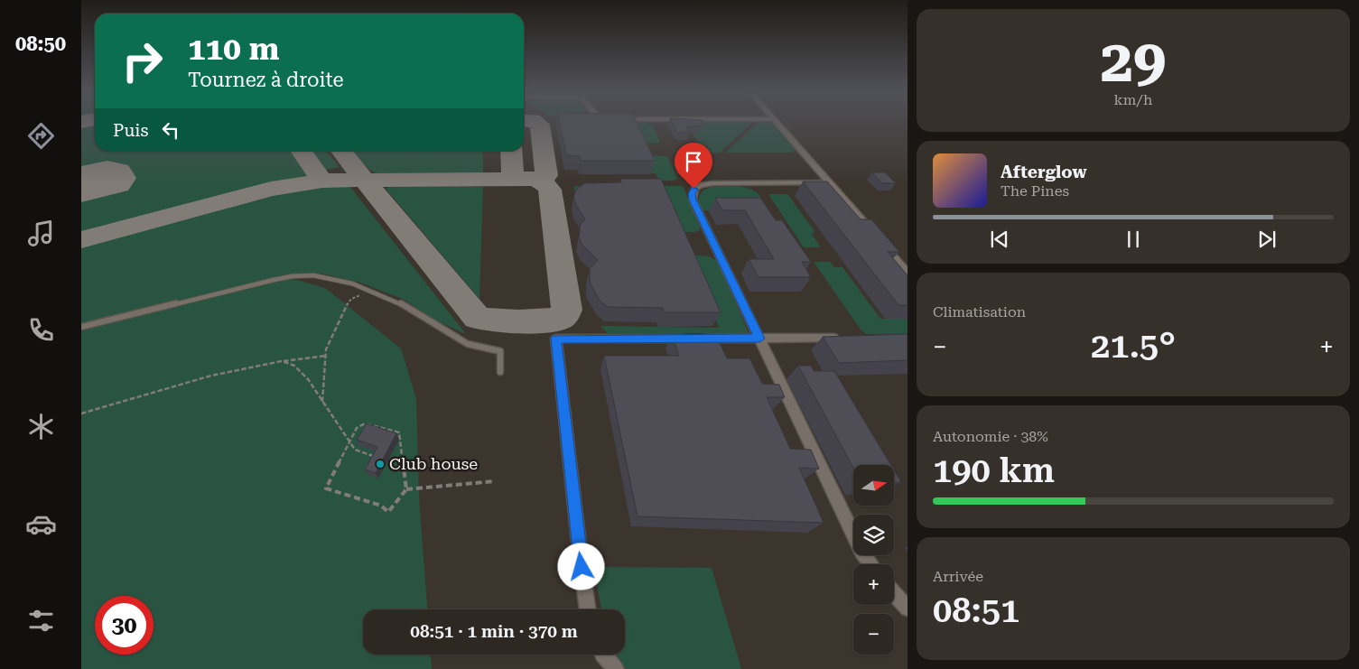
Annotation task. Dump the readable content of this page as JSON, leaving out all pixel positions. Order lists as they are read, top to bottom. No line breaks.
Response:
{"places":["Club house"],"north":"right","page":{"tabs":"08:50","tile":[["29","km/h"],"Climatisation",["Autonomie · 38%","190 km"],["Arrivée","08:51"]],"turn":["110 m","Tournez à droite"],"then":"Puis","song":["Afterglow","The Pines"],"heat":["−","21.5°","+"],"map_buttons":["+","−"],"limit":"30","trip":"08:51 · 1 min · 370 m"}}
